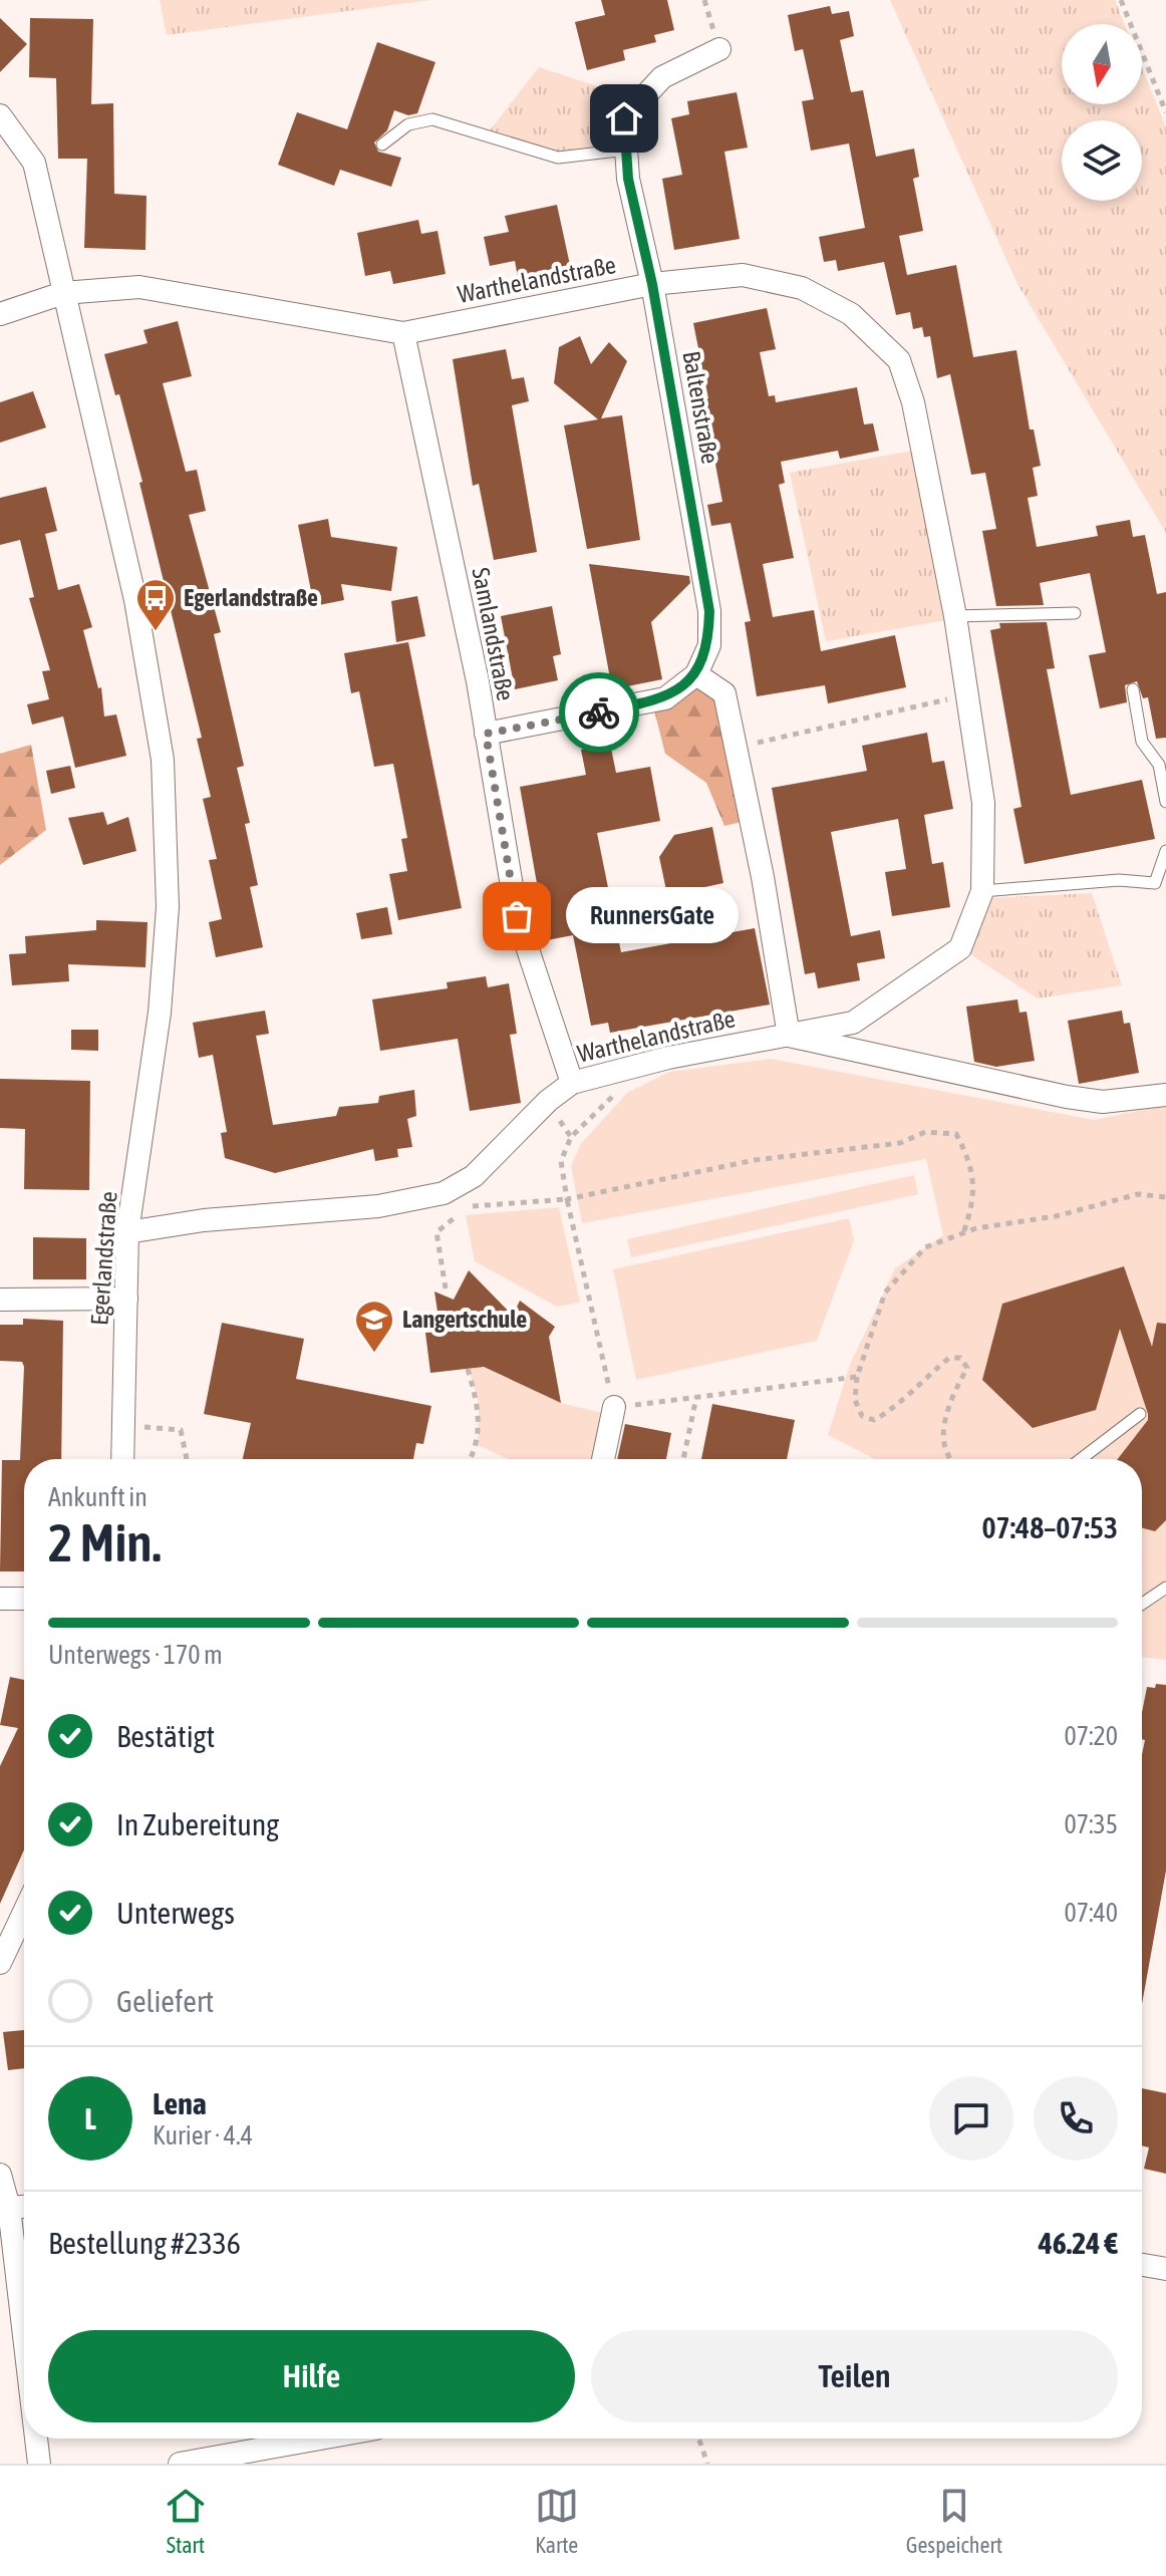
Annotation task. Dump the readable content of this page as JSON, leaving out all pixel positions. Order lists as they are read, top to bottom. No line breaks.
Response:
{"streets":{"street":["Warthelandstraße","Baltenstraße","Samlandstraße","Egerlandstraße"]},"crossings":[["Warthelandstraße","Baltenstraße"],["Warthelandstraße","Samlandstraße"],["Warthelandstraße","Egerlandstraße"]],"places":{"bus stop":["Egerlandstraße"],"other":["RunnersGate"],"school or university":["Langertschule"]},"north":"bottom","page":{"bubble":"RunnersGate","heading":["2 Min.","Ankunft in","07:48–07:53"],"panel":["Lena","Kurier · 4.4","Bestellung #2336","46.24 €"],"bar":"Unterwegs · 170 m","list":[["Bestätigt","07:20"],["In Zubereitung","07:35"],["Unterwegs","07:40"],"Geliefert"],"round":"L","buttons":["Hilfe","Teilen"],"tabs":["Start","Karte","Gespeichert"]}}
